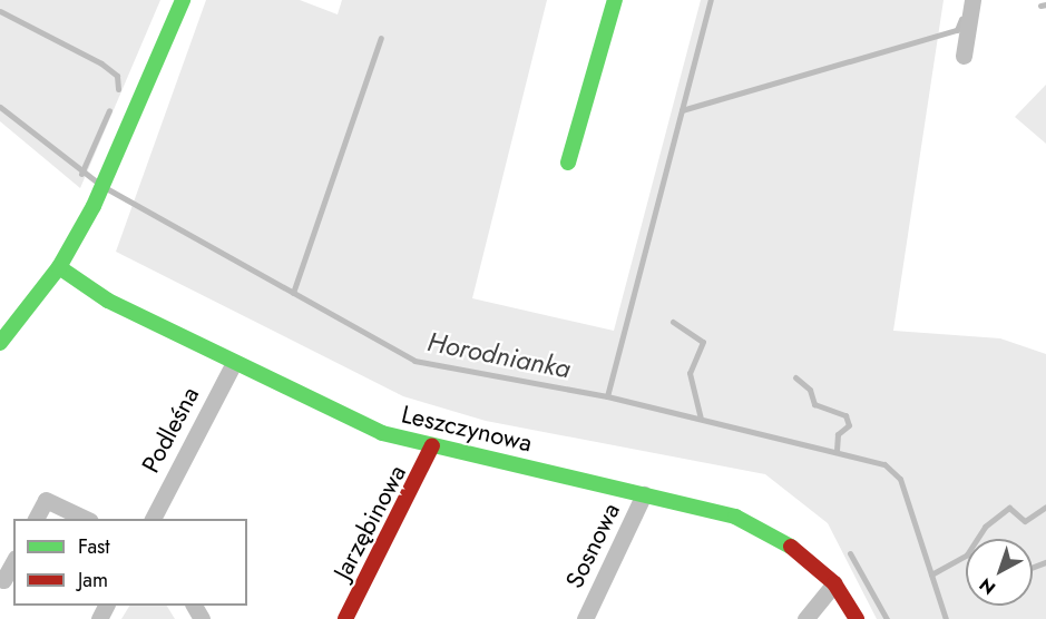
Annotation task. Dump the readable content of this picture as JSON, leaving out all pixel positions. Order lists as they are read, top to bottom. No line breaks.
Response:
{"streets":{"street":["Leszczynowa","Podleśna","Jarzębinowa","Sosnowa"]},"crossings":[["Leszczynowa","Podleśna"],["Leszczynowa","Jarzębinowa"],["Leszczynowa","Sosnowa"]],"water":["Horodnianka"],"legend":["Fast","Jam"],"north":"bottom left"}
